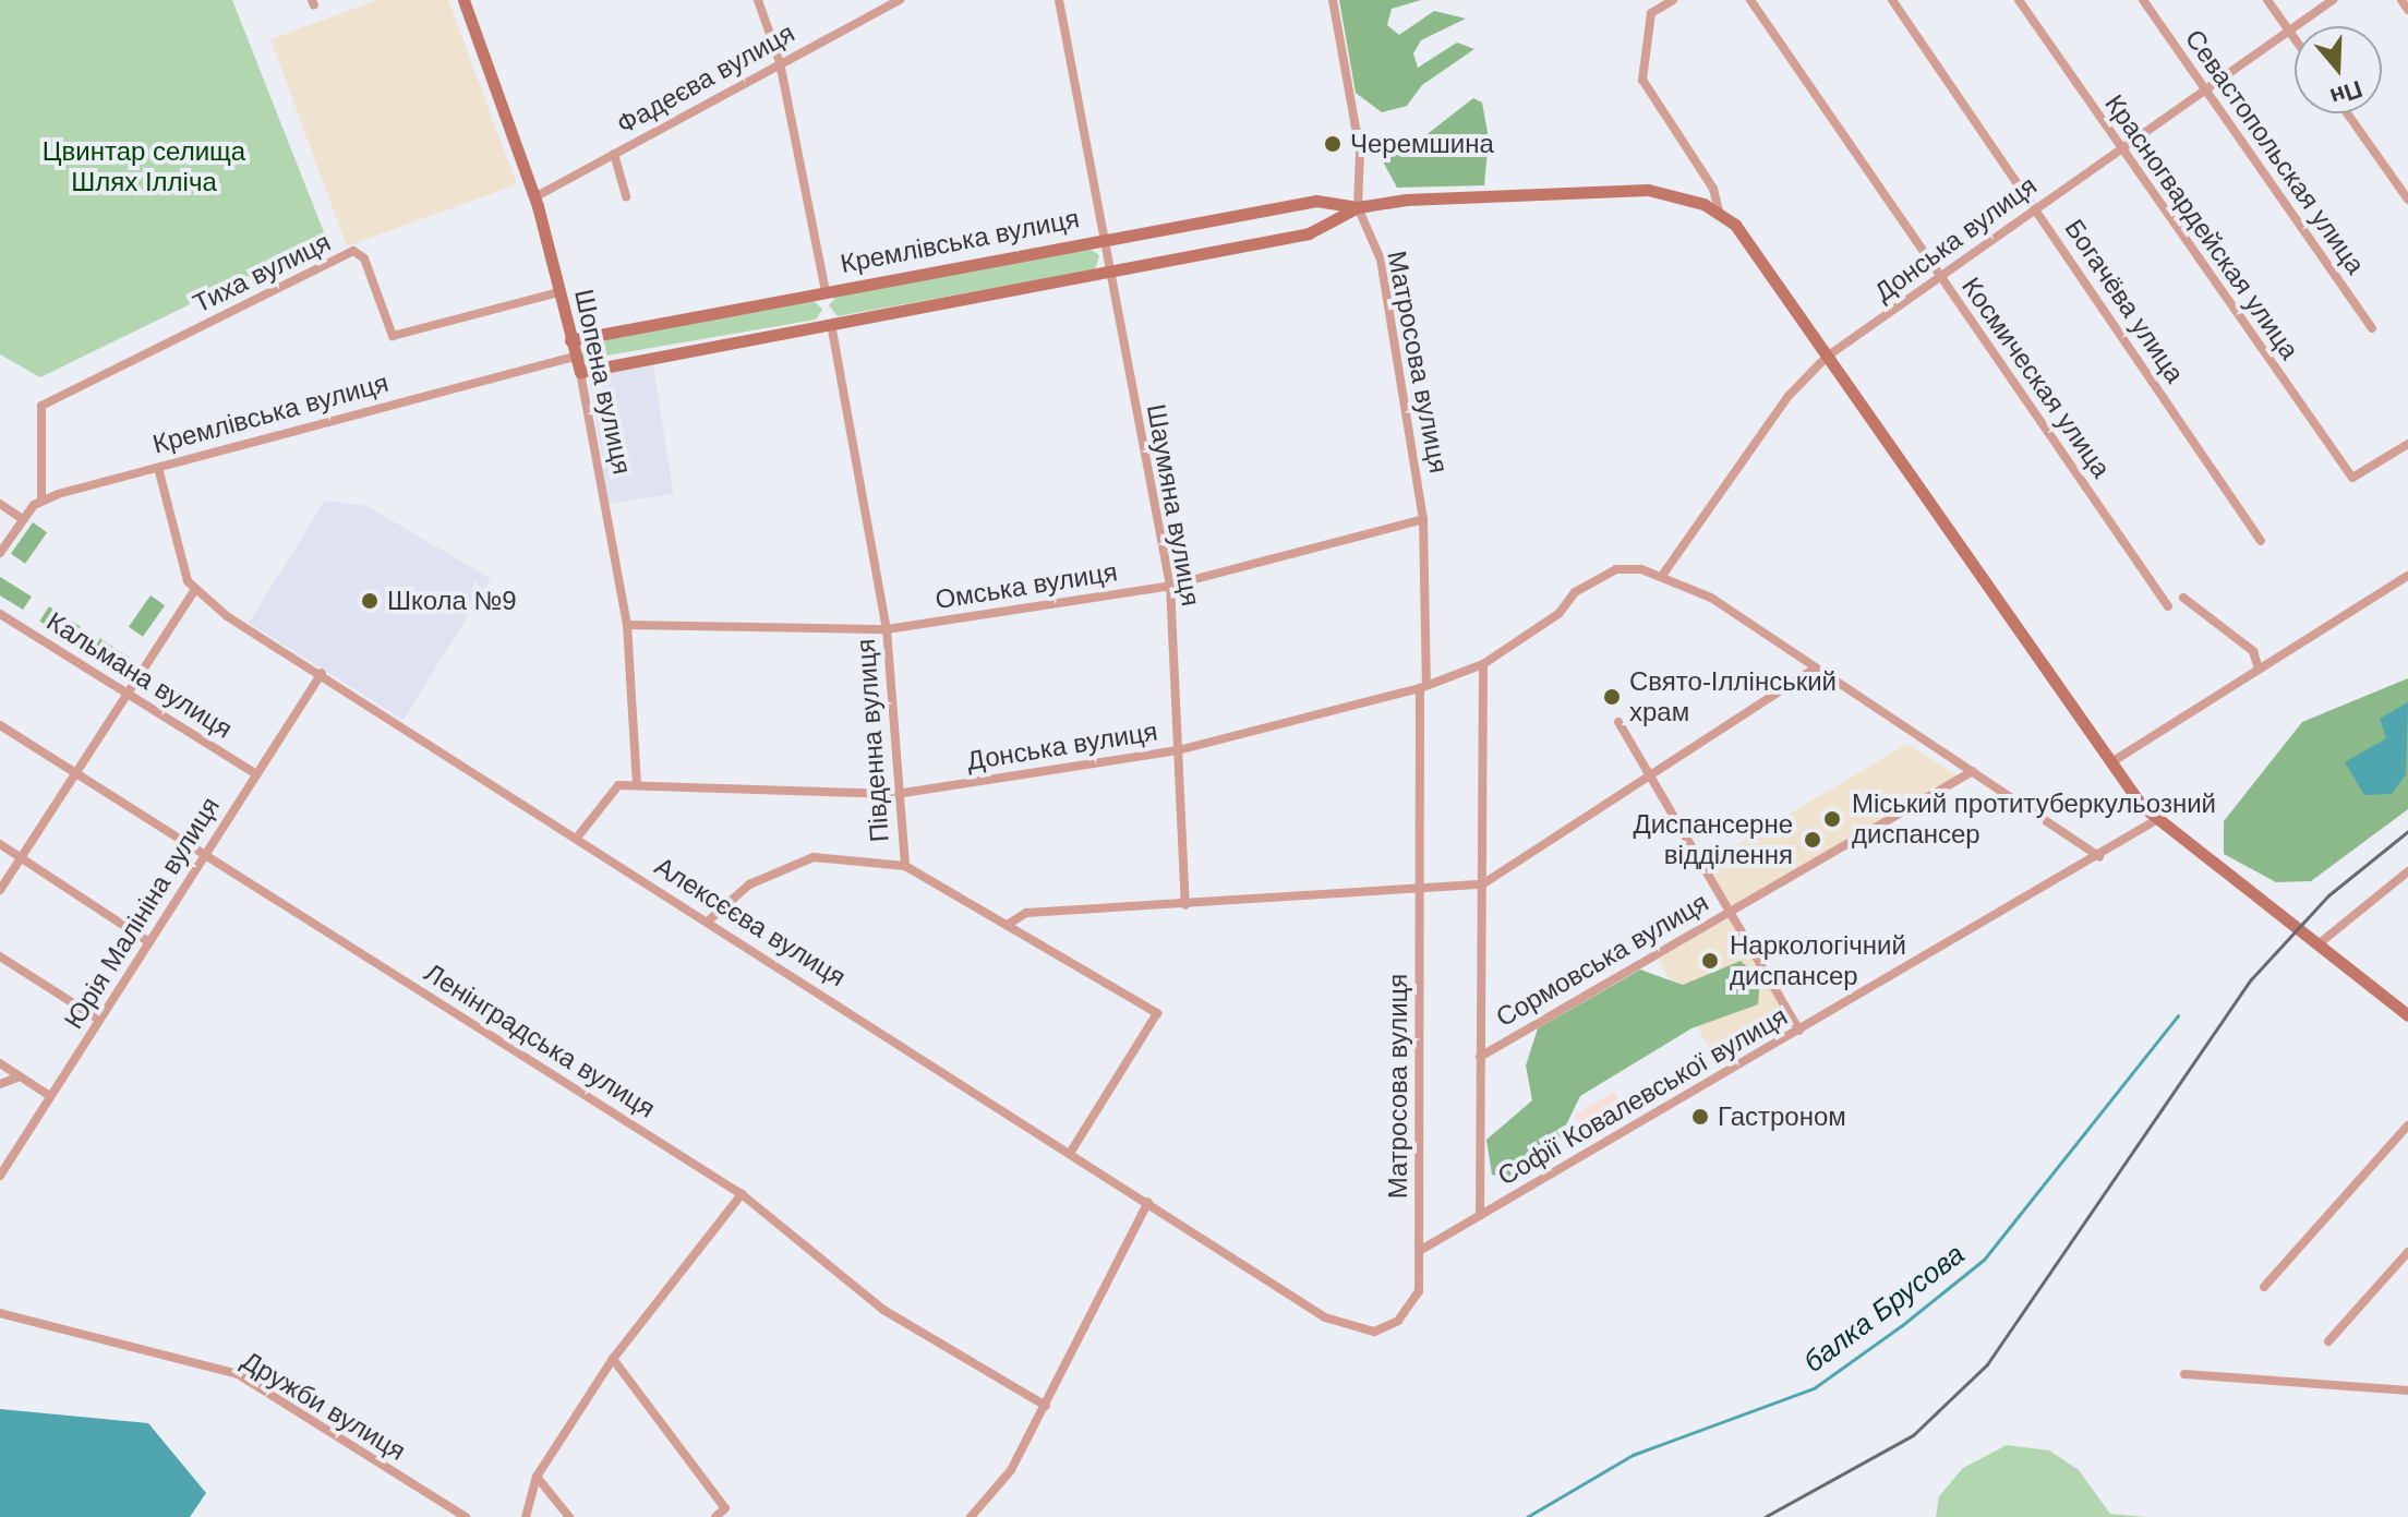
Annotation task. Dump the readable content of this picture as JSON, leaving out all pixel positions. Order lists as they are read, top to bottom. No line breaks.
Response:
{"streets":{"street":["Фадеєва вулиця","Севастопольская улица","Красногвардейская улица","Донська вулиця","Кремлівська вулиця","Тиха вулиця","Богачёва улица","Матросова вулиця","Космическая улица","Шопена вулиця","Шаумяна вулиця","Омська вулиця","Кальмана вулиця","Південна вулиця","Юрія Малініна вулиця","Алексєєва вулиця","Сормовська вулиця","Ленінградська вулиця","Софії Ковалевської вулиця","Дружби вулиця"]},"crossings":[["Фадеєва вулиця","Шопена вулиця"],["Севастопольская улица","Донська вулиця"],["Красногвардейская улица","Донська вулиця"],["Донська вулиця","Кремлівська вулиця"],["Донська вулиця","Богачёва улица"],["Донська вулиця","Матросова вулиця"],["Донська вулиця","Космическая улица"],["Донська вулиця","Шопена вулиця"],["Донська вулиця","Шаумяна вулиця"],["Донська вулиця","Південна вулиця"],["Кремлівська вулиця","Тиха вулиця"],["Кремлівська вулиця","Матросова вулиця"],["Кремлівська вулиця","Шопена вулиця"],["Кремлівська вулиця","Шаумяна вулиця"],["Кремлівська вулиця","Південна вулиця"],["Тиха вулиця","Шопена вулиця"],["Матросова вулиця","Омська вулиця"],["Матросова вулиця","Алексєєва вулиця"],["Матросова вулиця","Софії Ковалевської вулиця"],["Шопена вулиця","Омська вулиця"],["Шаумяна вулиця","Омська вулиця"],["Омська вулиця","Південна вулиця"],["Кальмана вулиця","Юрія Малініна вулиця"],["Південна вулиця","Алексєєва вулиця"],["Юрія Малініна вулиця","Алексєєва вулиця"],["Юрія Малініна вулиця","Ленінградська вулиця"]],"water":["балка Брусова"],"parks":["Цвинтар селища Шлях Ілліча"],"places":["Черемшина","Школа №9","Свято-Іллінський храм","Міський протитуберкульозний диспансер","Диспансерне відділення","Наркологічний диспансер","Гастроном"],"north":"bottom"}
